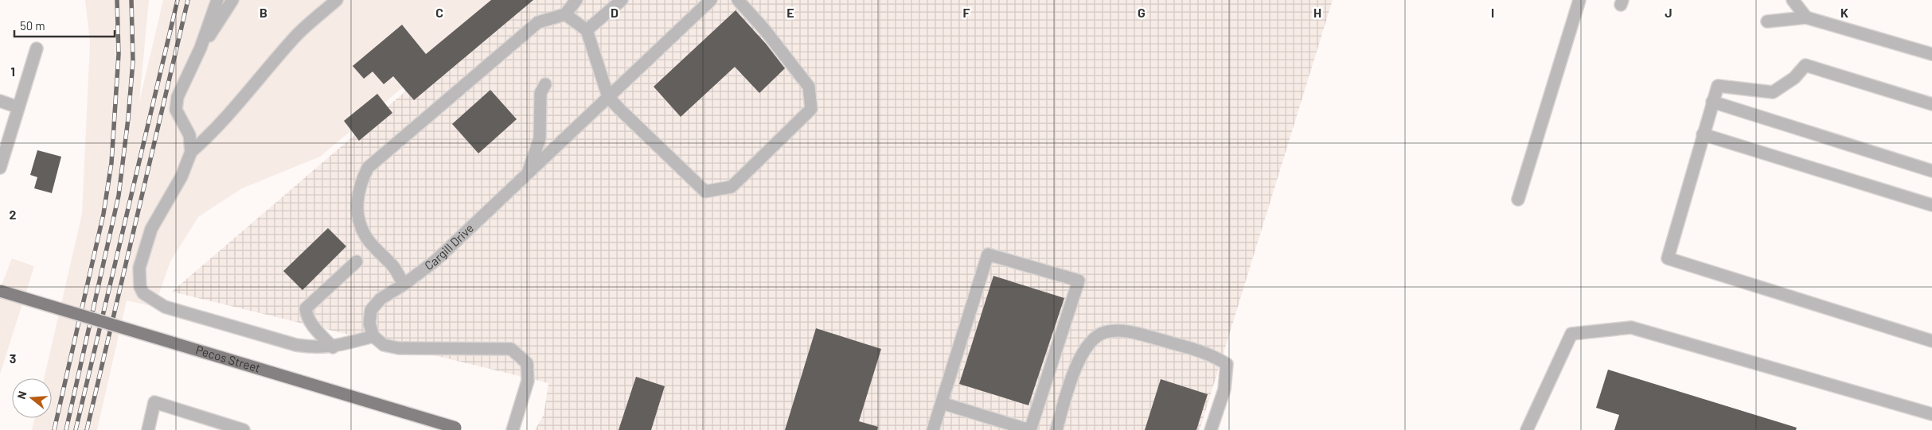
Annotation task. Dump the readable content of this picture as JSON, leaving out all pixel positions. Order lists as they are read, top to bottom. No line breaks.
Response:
{"streets":{"main road":["Pecos Street"],"street":["Cargill Drive"]},"scale_bar":"50 m","north":"left","grid":{"columns":["B","C","D","E","F","G","H","I","J","K"],"rows":["1","2","3"]}}
